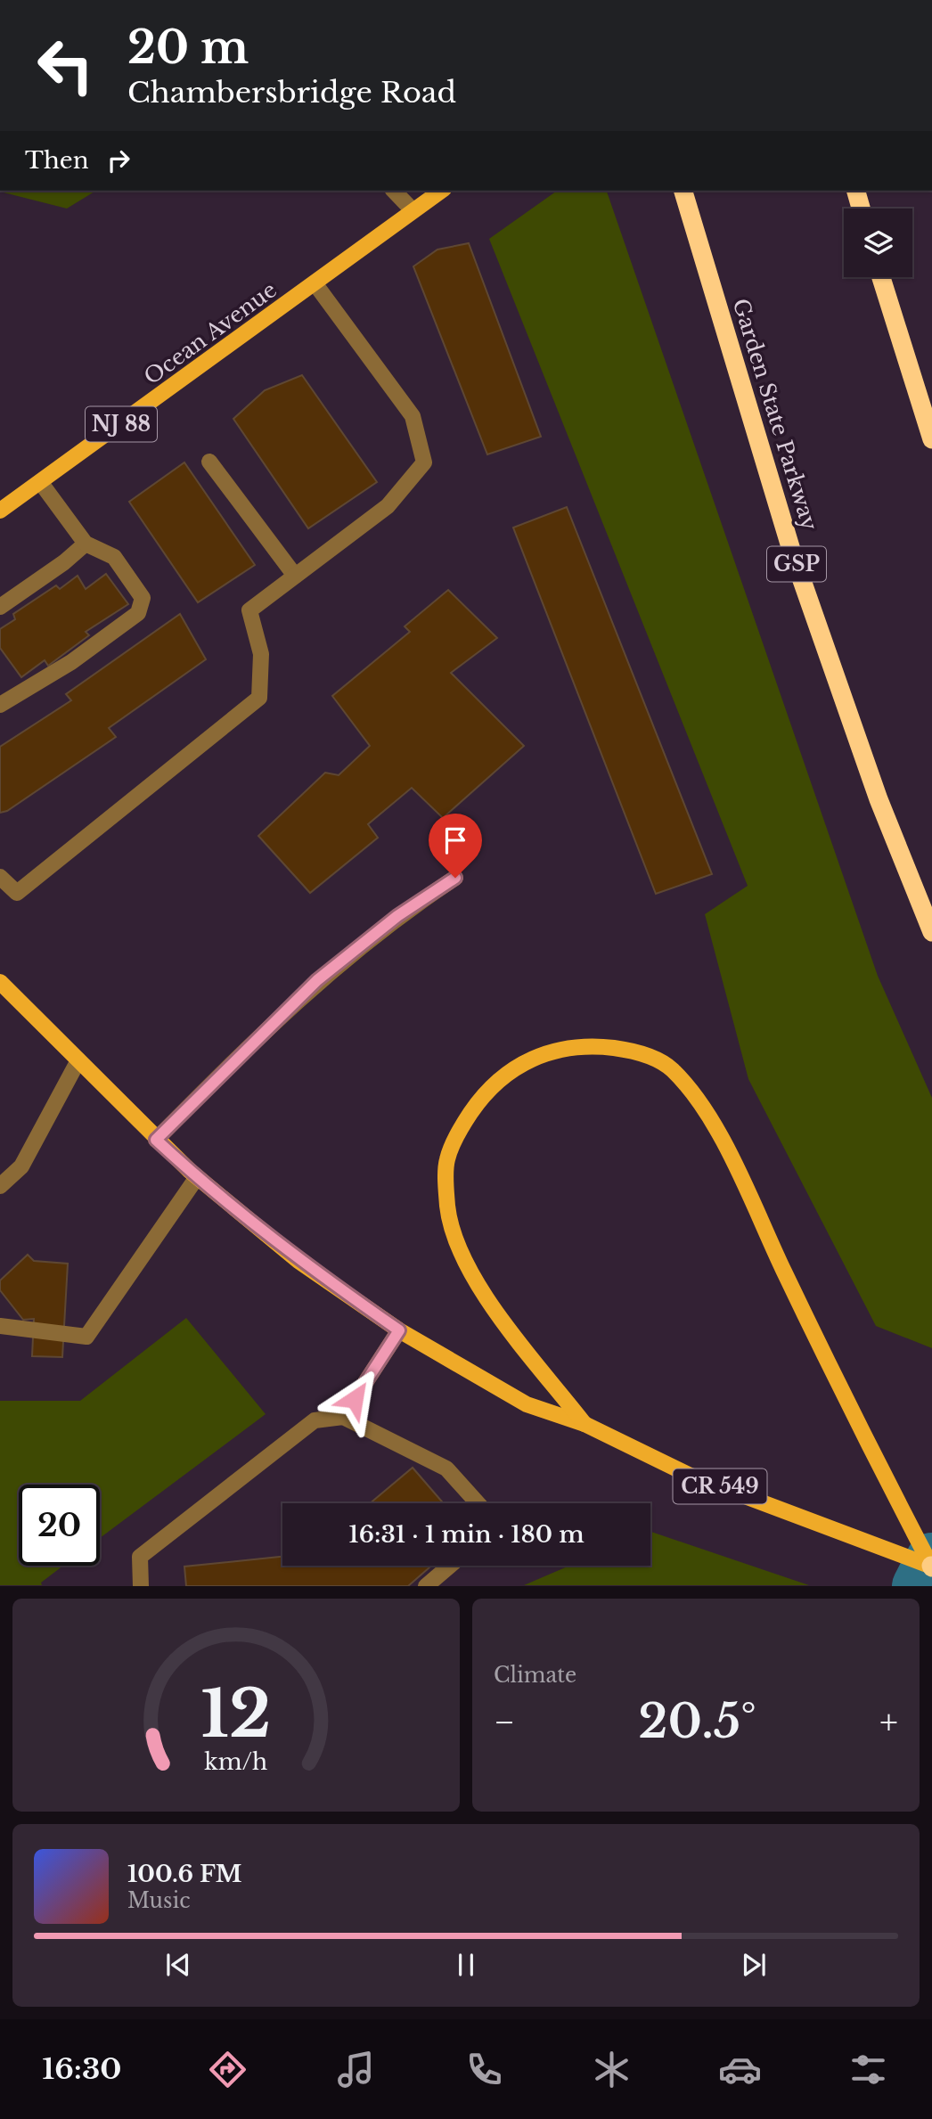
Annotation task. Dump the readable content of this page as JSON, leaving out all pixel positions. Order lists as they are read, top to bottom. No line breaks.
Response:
{"streets":{"highway":["Garden State Parkway","GSP"],"main road":["Ocean Avenue","NJ 88","CR 549"]},"page":{"turn":["20 m","Chambersbridge Road"],"then":"Then","limit":"20","trip":"16:31 · 1 min · 180 m","tile":"Climate","heat":["−","20.5°","+"],"song":["100.6 FM","Music"],"tabs":"16:30","gauge":["12","km/h"]}}
